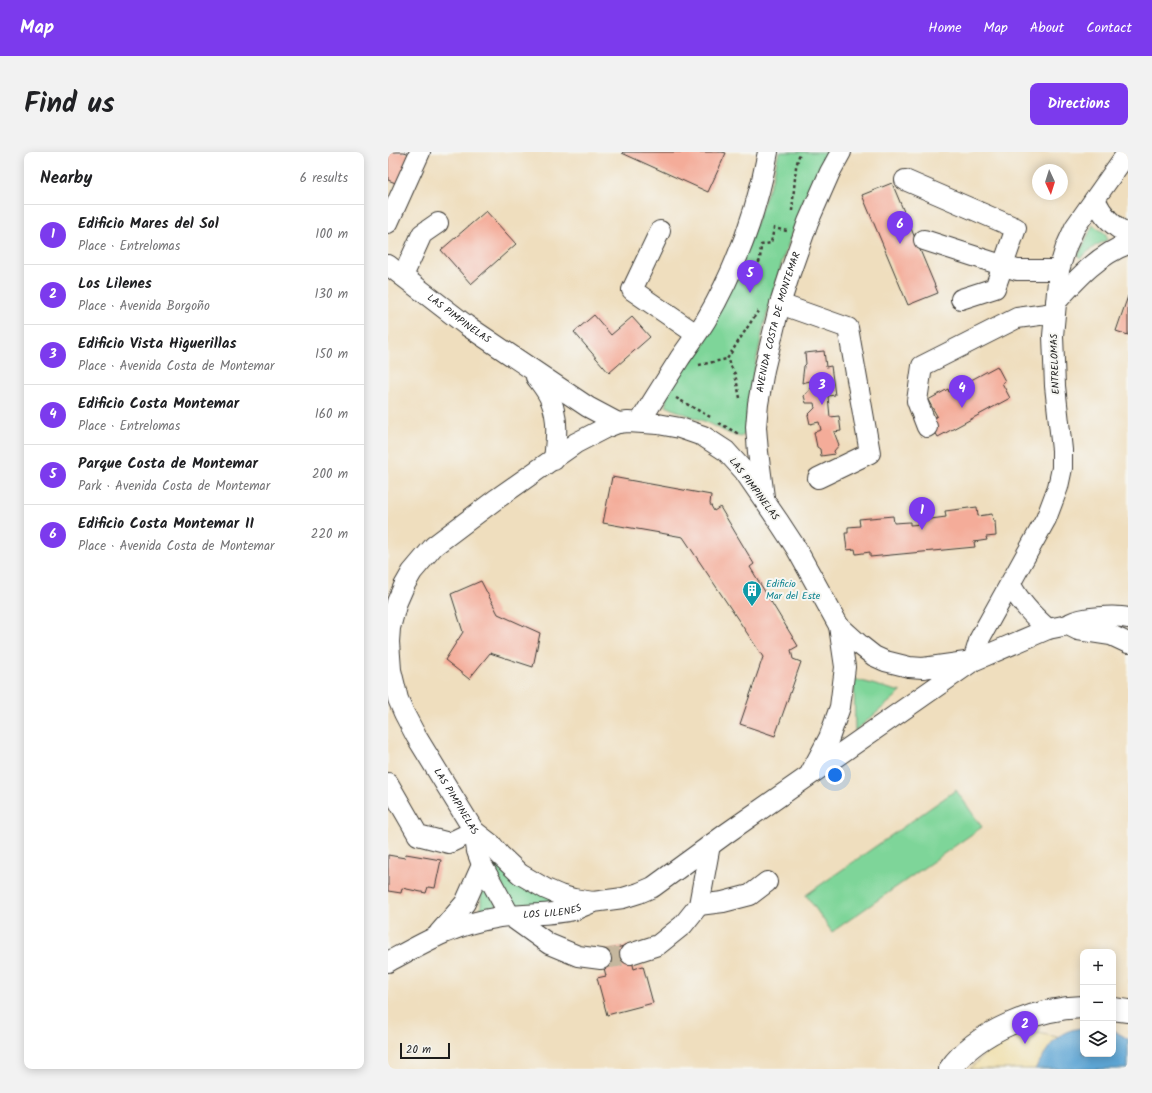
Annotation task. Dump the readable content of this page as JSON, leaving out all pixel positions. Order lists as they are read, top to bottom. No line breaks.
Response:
{"streets":{"street":["LAS PIMPINELAS","AVENIDA COSTA DE MONTEMAR","ENTRELOMAS","LOS LILENES"]},"crossings":[["LAS PIMPINELAS","AVENIDA COSTA DE MONTEMAR"],["LAS PIMPINELAS","ENTRELOMAS"],["LAS PIMPINELAS","LOS LILENES"]],"places":{"building":["Edificio Mar del Este"]},"scale_bar":"20 m","north":"bottom","page":{"header":"Map","nav":["Home","Map","About","Contact"],"title":"Find us","buttons":"Directions","heading":["Nearby","6 results"],"list":[{"mark":"1","name":"Edificio Mares del Sol","note":"Place · Entrelomas","value":"100 m"},{"mark":"2","name":"Los Lilenes","note":"Place · Avenida Borgoño","value":"130 m"},{"mark":"3","name":"Edificio Vista Higuerillas","note":"Place · Avenida Costa de Montemar","value":"150 m"},{"mark":"4","name":"Edificio Costa Montemar","note":"Place · Entrelomas","value":"160 m"},{"mark":"5","name":"Parque Costa de Montemar","note":"Park · Avenida Costa de Montemar","value":"200 m"},{"mark":"6","name":"Edificio Costa Montemar II","note":"Place · Avenida Costa de Montemar","value":"220 m"}],"pins":["6","5","3","4","1","2"],"map_buttons":["+","−"],"scale":"20 m"}}
